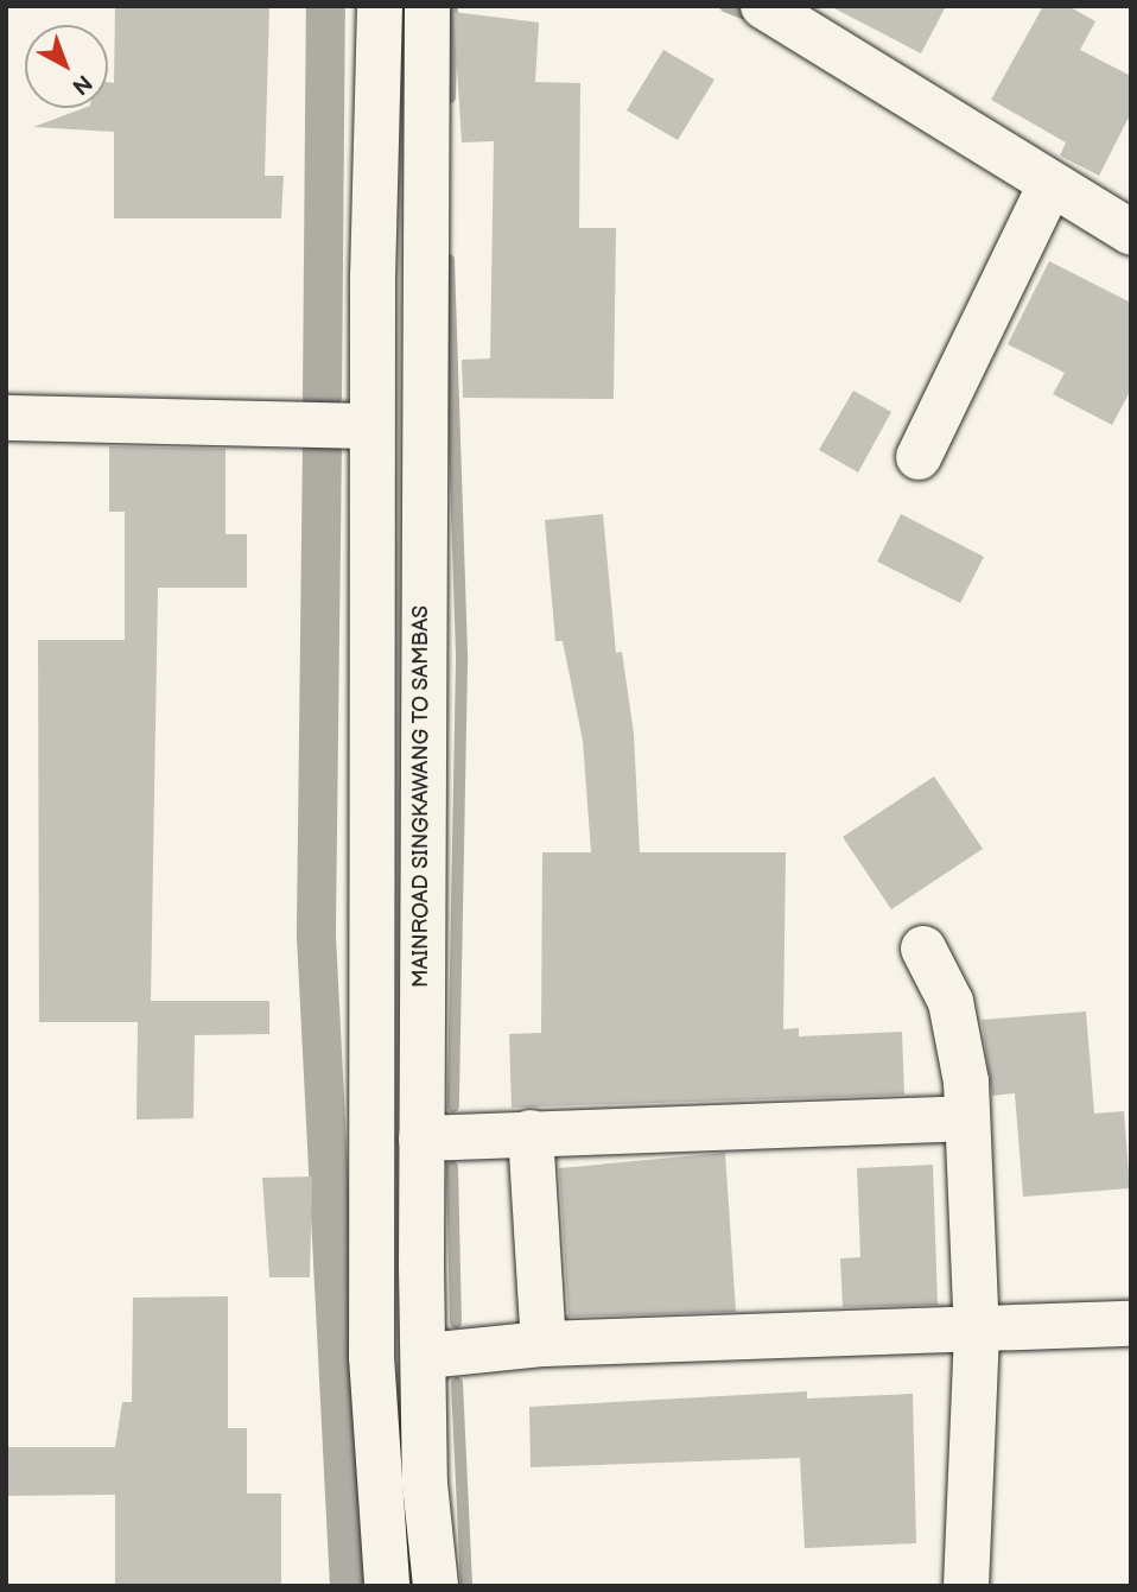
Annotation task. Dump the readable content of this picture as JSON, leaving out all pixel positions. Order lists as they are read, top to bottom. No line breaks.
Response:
{"streets":{"main road":["MAINROAD SINGKAWANG TO SAMBAS"]},"north":"bottom right"}
